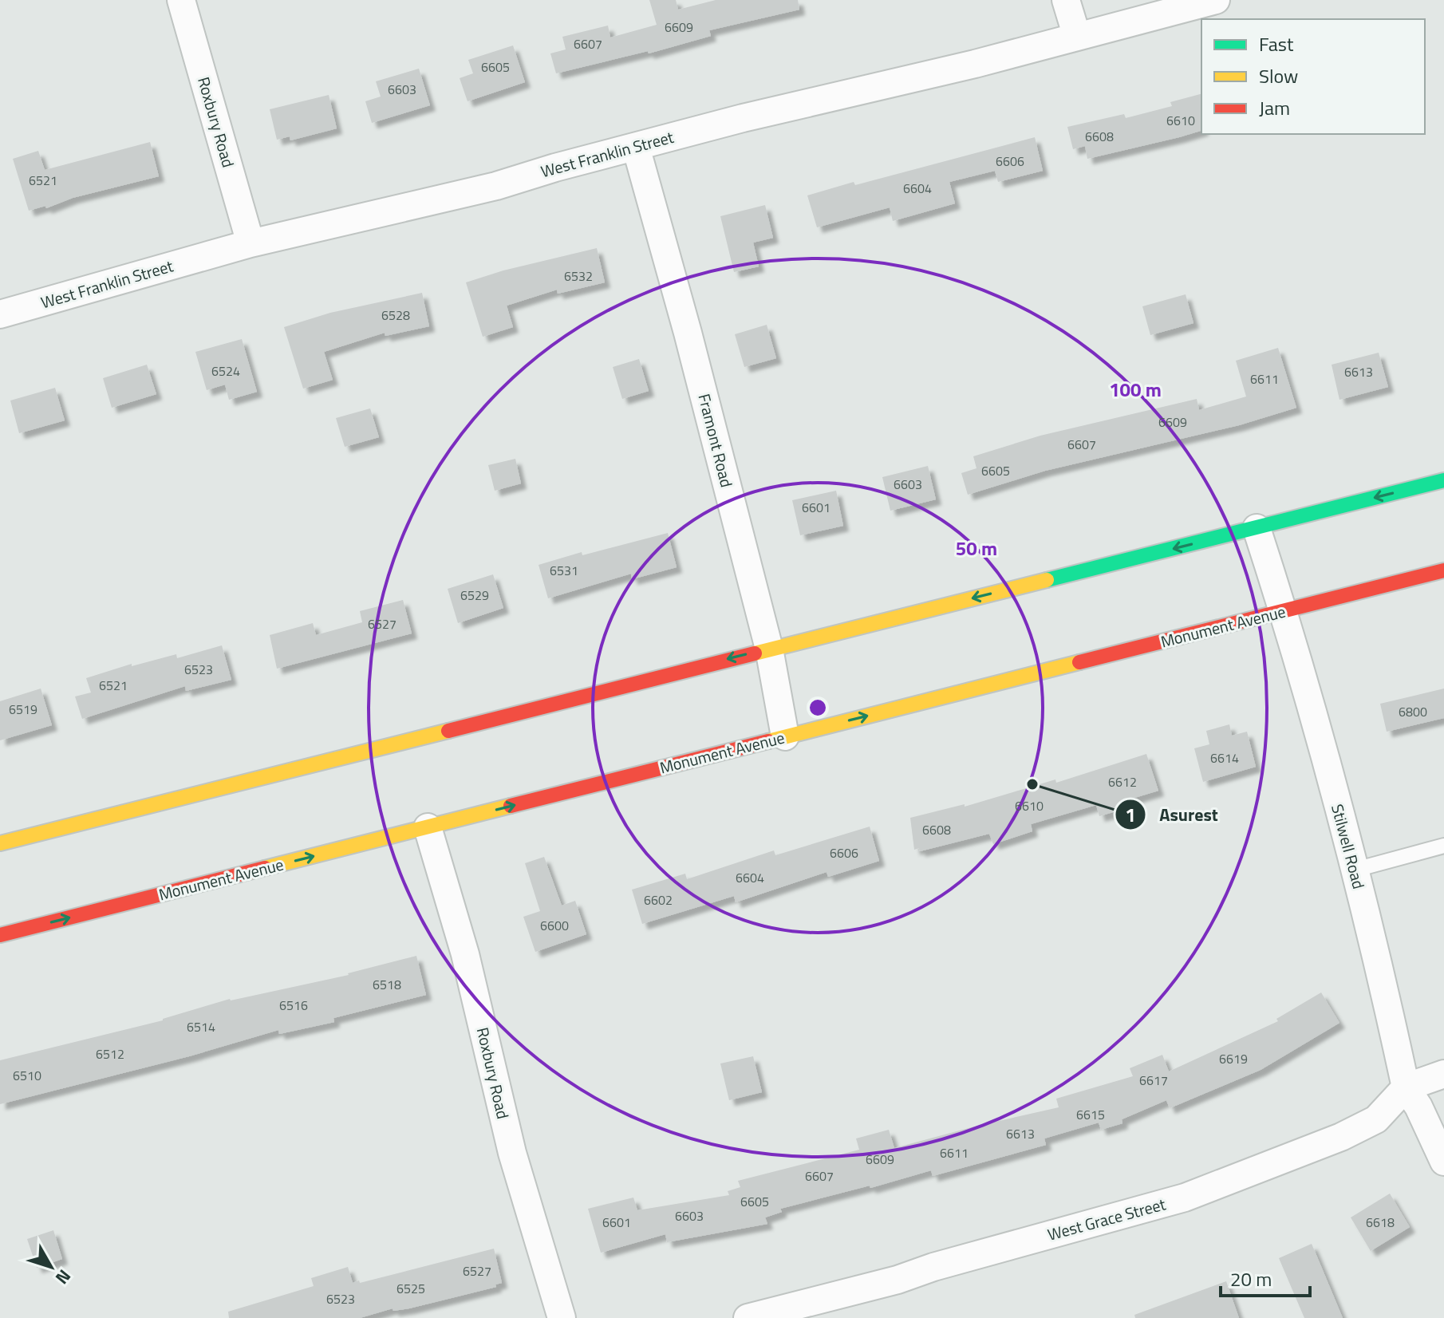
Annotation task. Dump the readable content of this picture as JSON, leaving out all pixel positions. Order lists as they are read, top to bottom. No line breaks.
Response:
{"streets":{"street":["Roxbury Road","West Franklin Street","Framont Road","Monument Avenue","Stilwell Road","West Grace Street"]},"crossings":[["Roxbury Road","West Franklin Street"],["Roxbury Road","Monument Avenue"],["West Franklin Street","Framont Road"],["Framont Road","Monument Avenue"],["Monument Avenue","Stilwell Road"],["Stilwell Road","West Grace Street"]],"places":["Asurest"],"house_numbers":["6609","6607","6605","6603","6610","6608","6606","6521","6604","6532","6528","6524","6613","6611","6609","6607","6605","6603","6601","6531","6529","6527","6523","6521","6519","6800","6614","6612","6610","6608","6606","6604","6602","6600","6518","6516","6514","6512","6619","6510","6617","6615","6613","6611","6609","6607","6605","6603","6601","6618","6527","6525","6523"],"legend":["Fast","Slow","Jam"],"scale_bar":"20 m","north":"bottom right","rings":["100 m","50 m"]}
